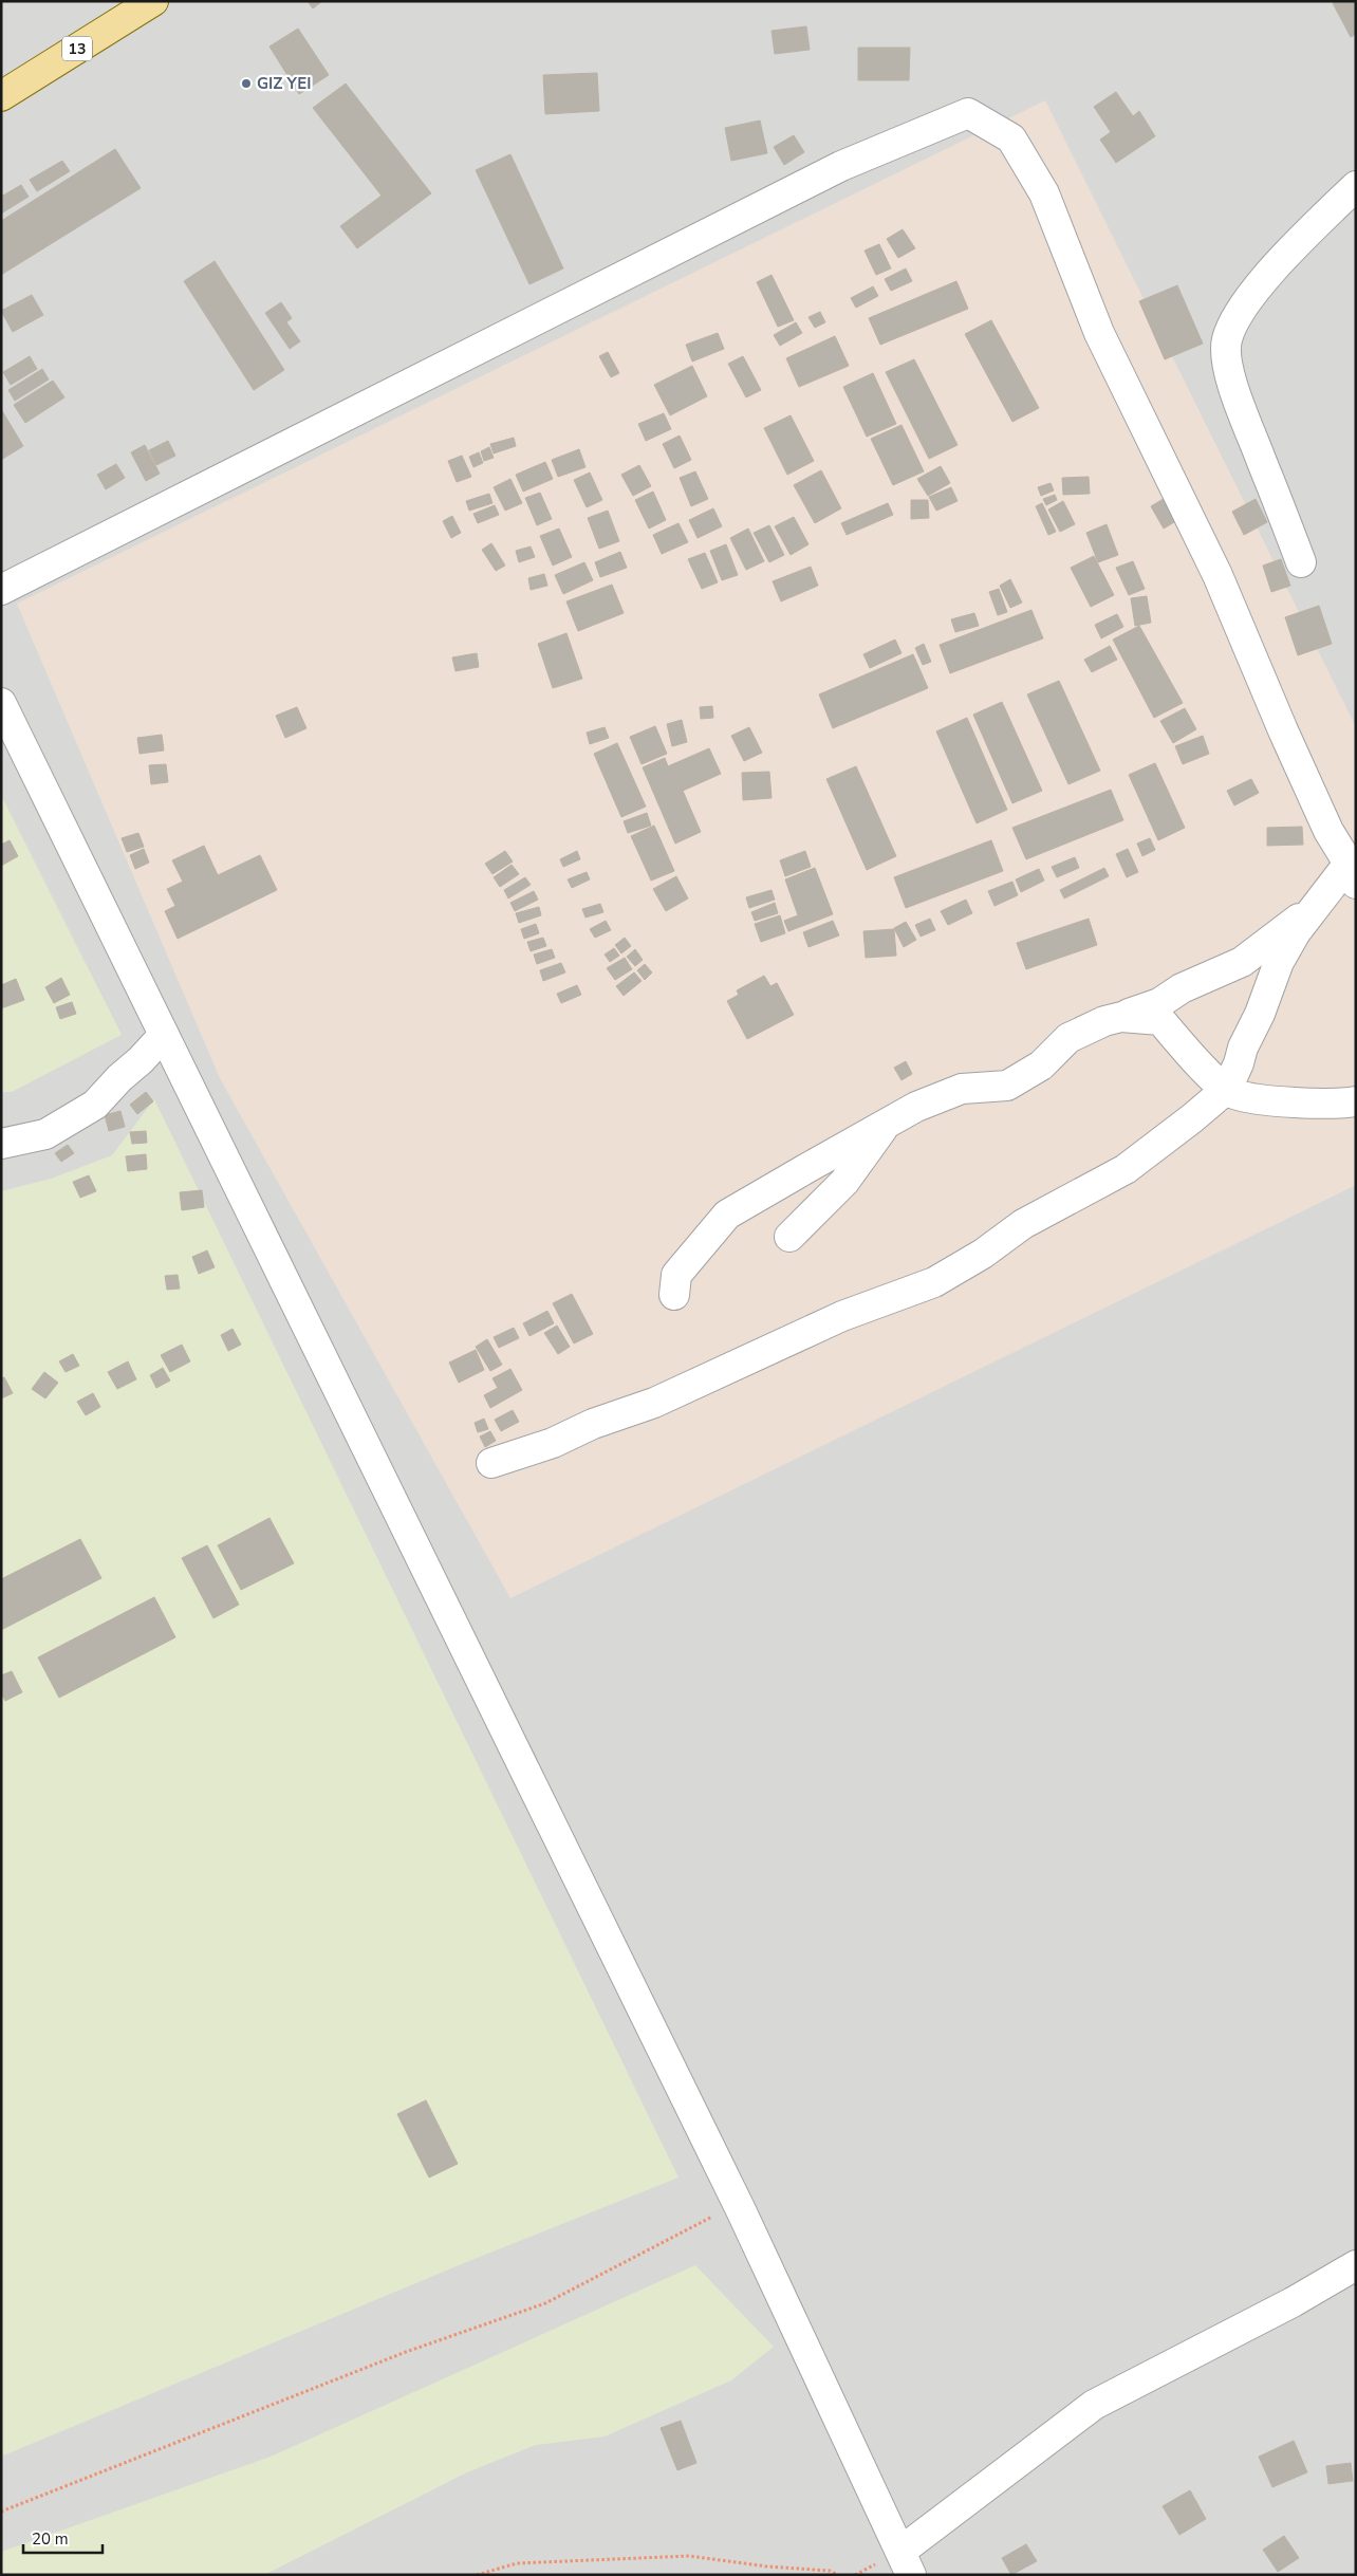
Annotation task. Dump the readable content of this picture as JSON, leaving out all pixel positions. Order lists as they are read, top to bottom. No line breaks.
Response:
{"streets":{"main road":["13"]},"places":["GIZ YEI"],"scale_bar":"20 m"}
